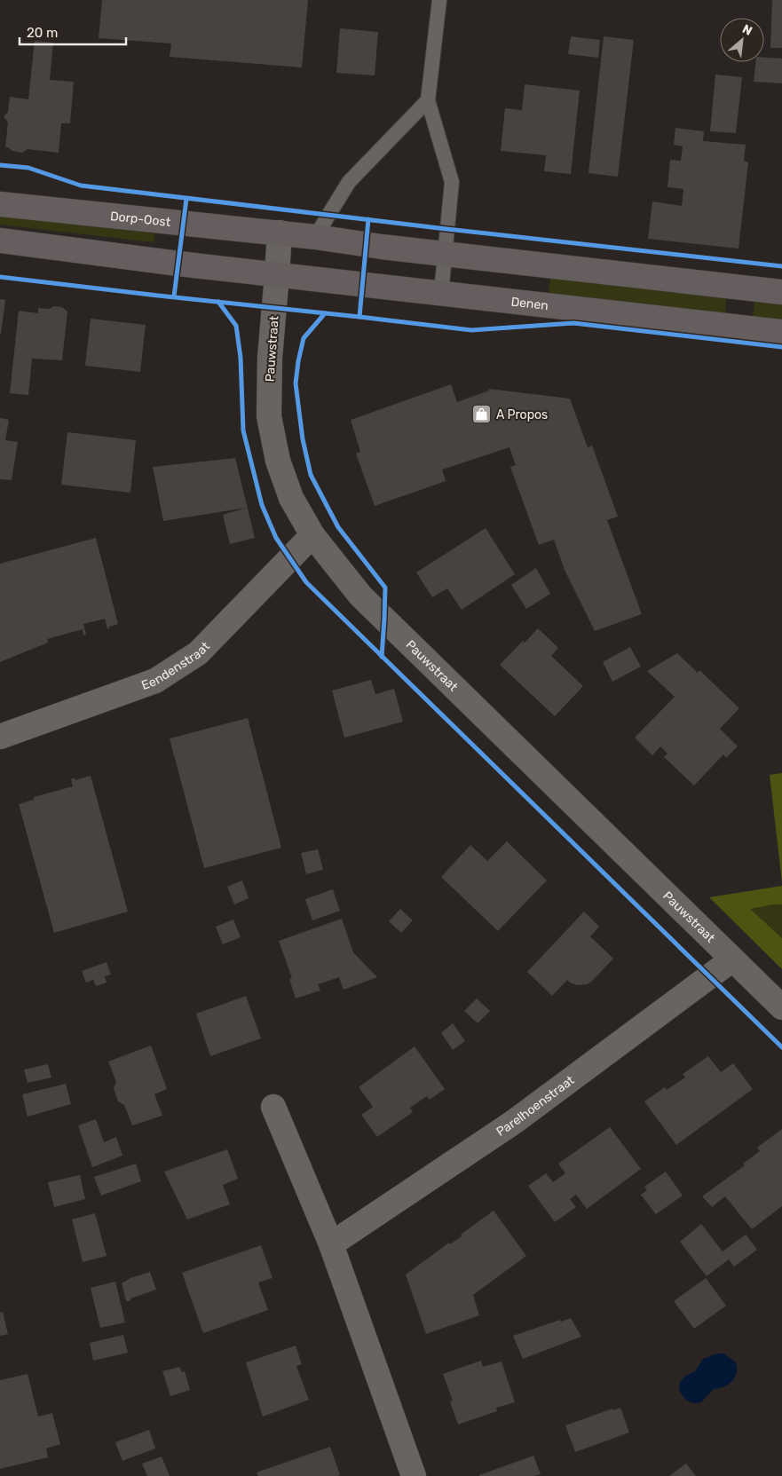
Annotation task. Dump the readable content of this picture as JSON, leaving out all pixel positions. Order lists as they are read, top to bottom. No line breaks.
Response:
{"streets":{"main road":["Dorp-Oost","Denen"],"street":["Pauwstraat","Eendenstraat","Parelhoenstraat"]},"crossings":[["Dorp-Oost","Pauwstraat"],["Denen","Pauwstraat"],["Pauwstraat","Eendenstraat"],["Pauwstraat","Parelhoenstraat"]],"places":{"shop":["A Propos"]},"scale_bar":"20 m","north":"top right"}
